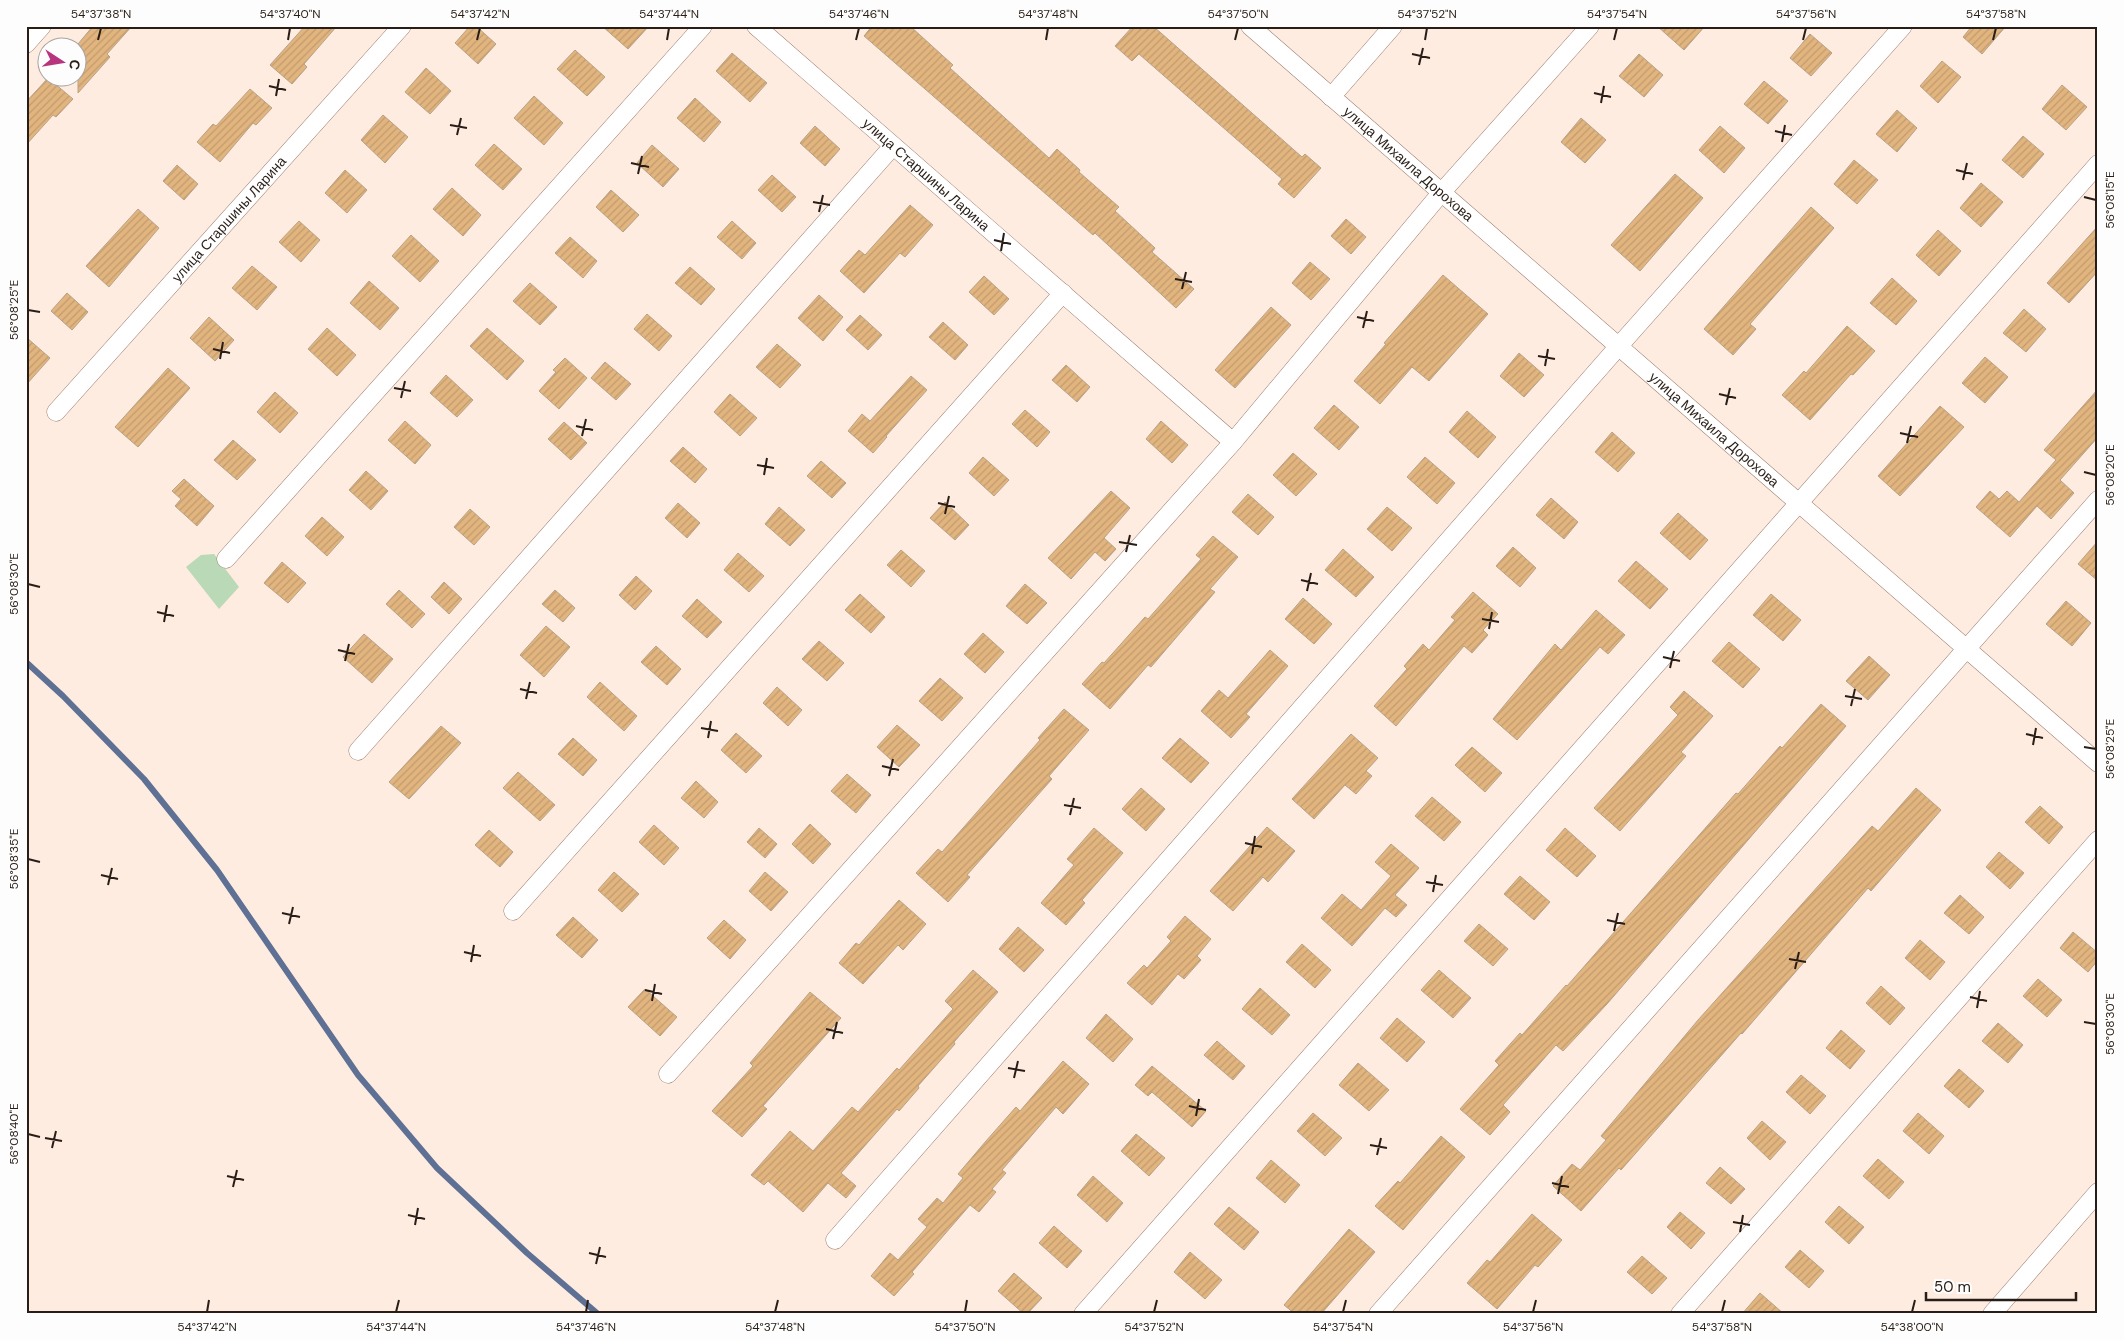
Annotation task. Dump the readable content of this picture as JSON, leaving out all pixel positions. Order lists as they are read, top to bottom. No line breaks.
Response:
{"streets":{"street":["улица Михаила Дорохова","улица Старшины Ларина"]},"scale_bar":"50 m","north":"right","coordinates":["54°37'38\"N","54°37'40\"N","54°37'42\"N","54°37'44\"N","54°37'46\"N","54°37'48\"N","54°37'50\"N","54°37'52\"N","54°37'54\"N","54°37'56\"N","54°37'58\"N","56°08'15\"E","56°08'25\"E","56°08'20\"E","56°08'30\"E","56°08'35\"E","56°08'40\"E","54°38'00\"N"]}
